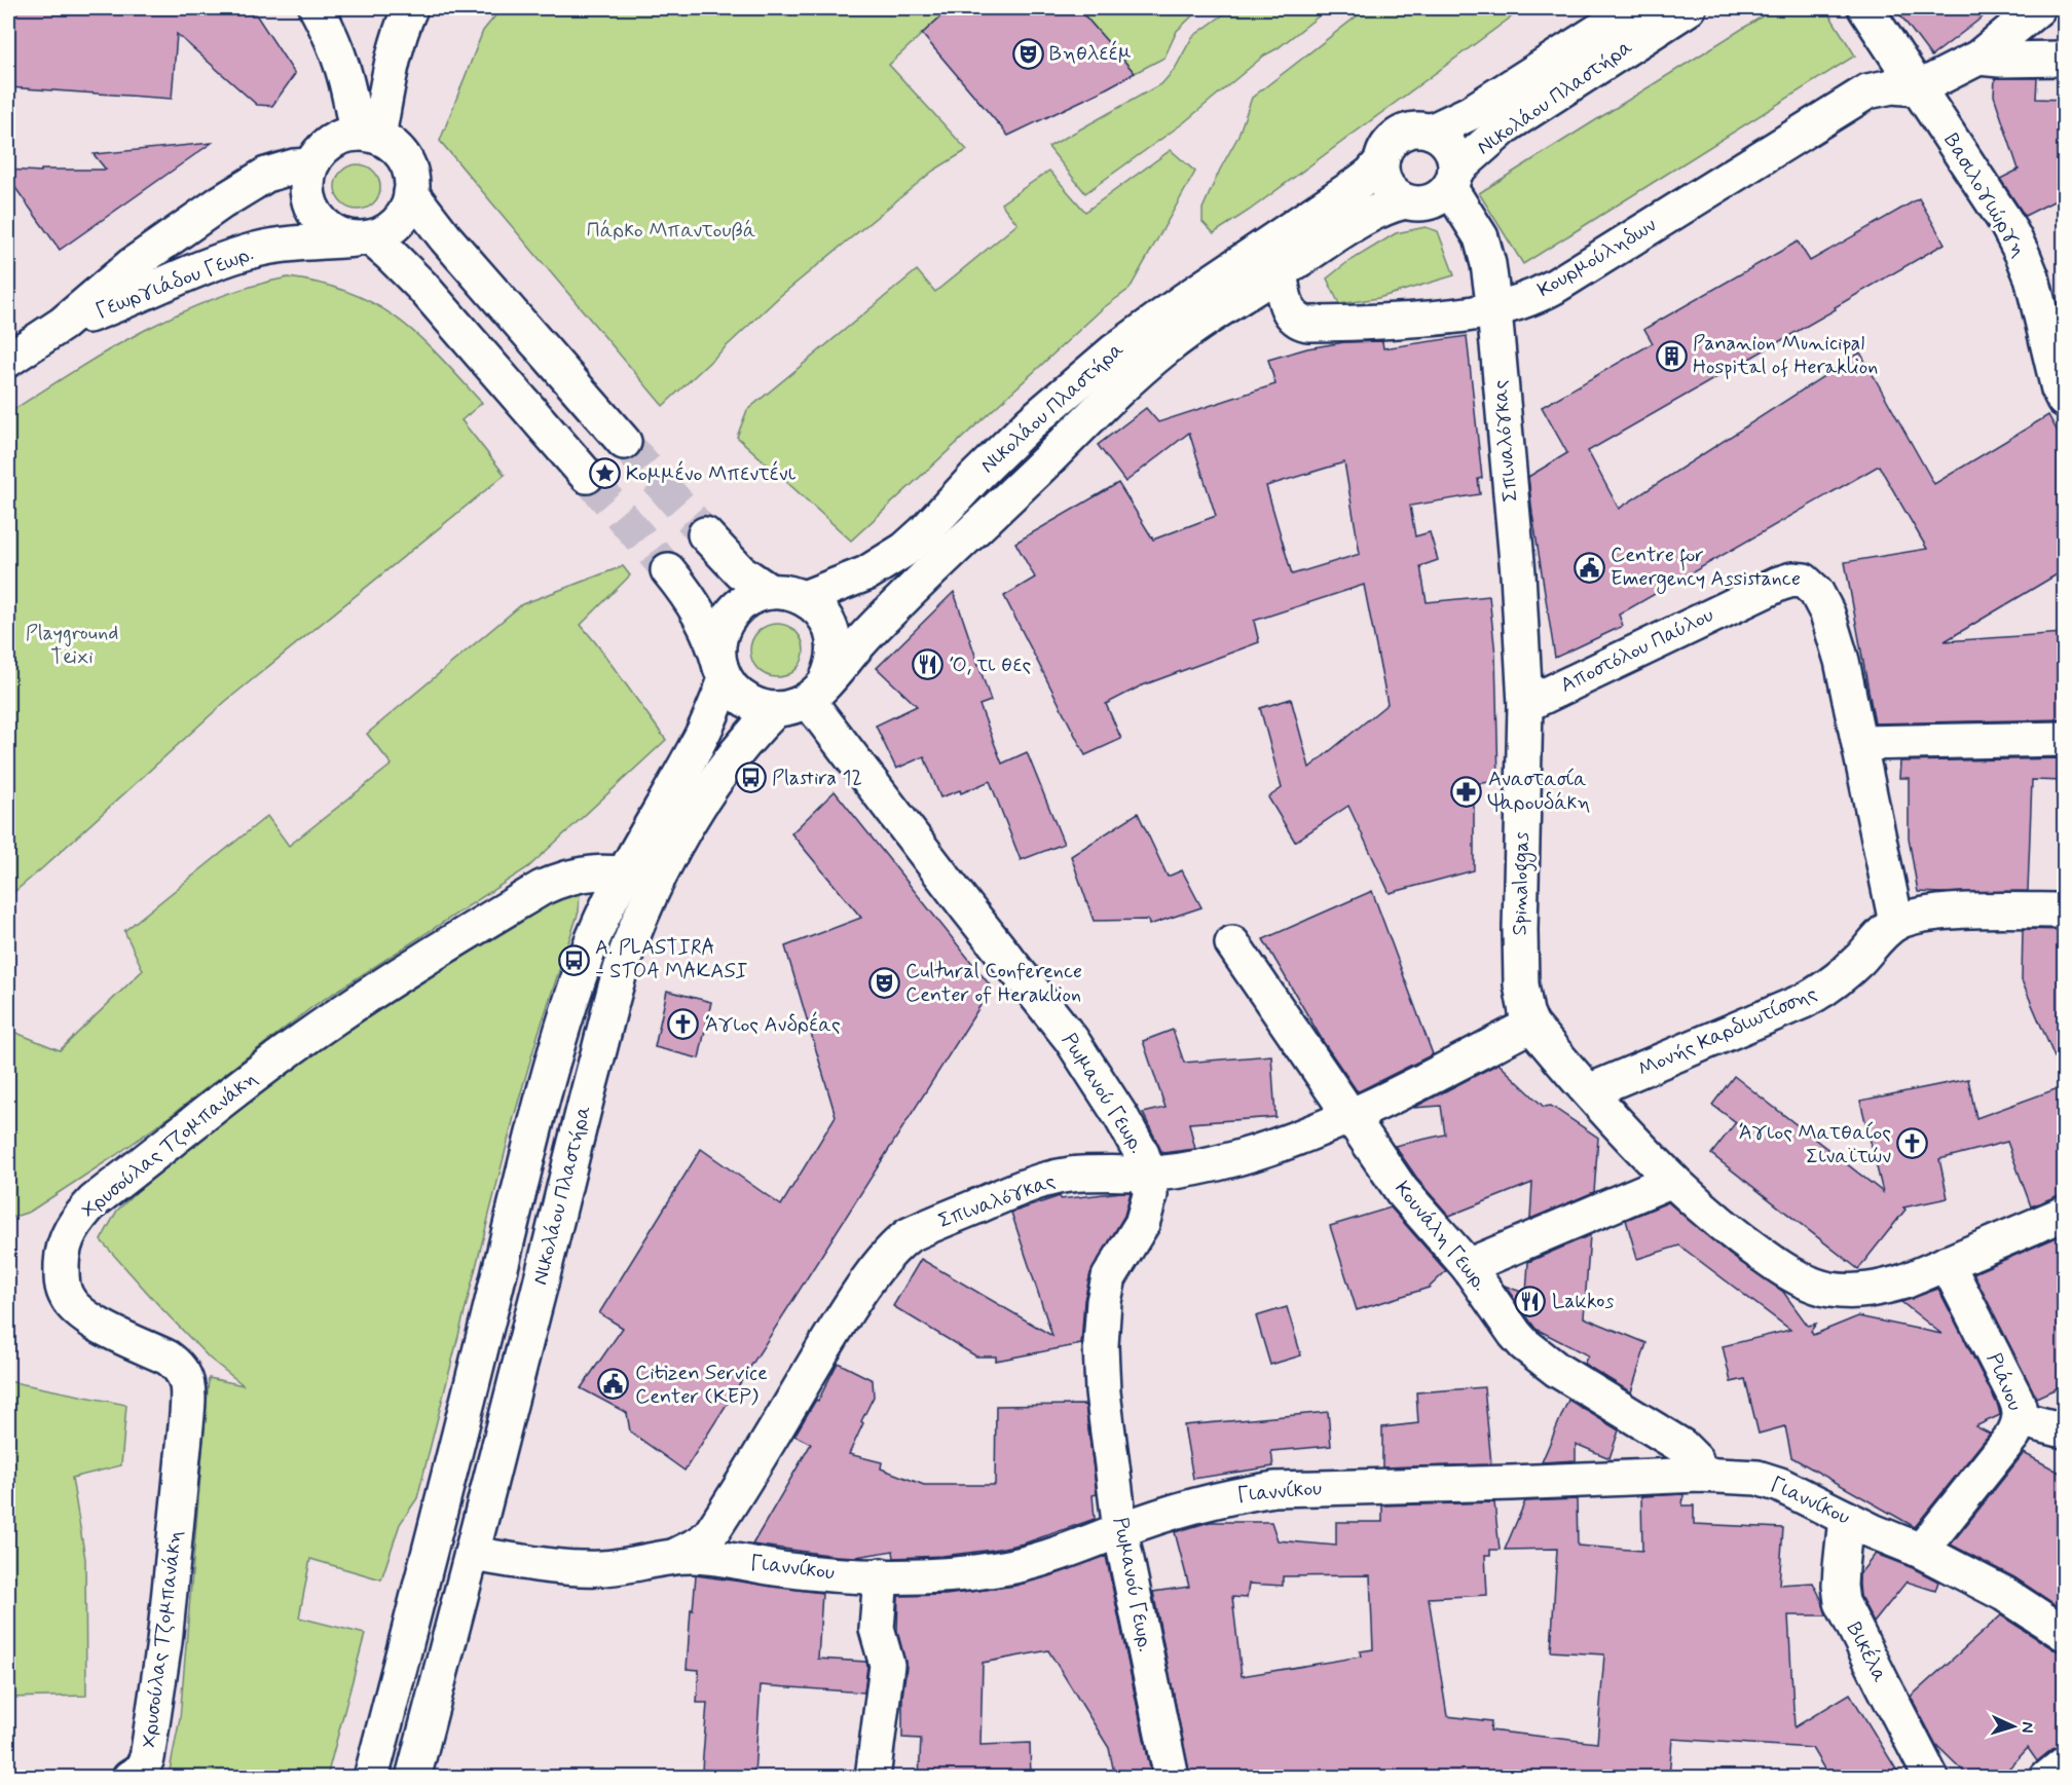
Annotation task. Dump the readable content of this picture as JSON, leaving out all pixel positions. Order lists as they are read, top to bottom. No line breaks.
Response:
{"streets":{"street":["Νικολάου Πλαστήρα","Βασιλογιώργη","Κουρμούληδων","Γεωργιάδου Γεωρ.","Σπιναλόγκας","Αποστόλου Παύλου","Spinaloggas","Μονής Καρδιωτίσσης","Ρωμανού Γεωρ.","Χρυσούλας Τζομπανάκη","Κουνάλη Γεωρ.","Ριάνου","Γιαννίκου","Βικέλα"]},"crossings":[["Νικολάου Πλαστήρα","Κουρμούληδων"],["Νικολάου Πλαστήρα","Σπιναλόγκας"],["Νικολάου Πλαστήρα","Ρωμανού Γεωρ."],["Νικολάου Πλαστήρα","Χρυσούλας Τζομπανάκη"],["Νικολάου Πλαστήρα","Γιαννίκου"],["Βασιλογιώργη","Κουρμούληδων"],["Κουρμούληδων","Σπιναλόγκας"],["Σπιναλόγκας","Αποστόλου Παύλου"],["Σπιναλόγκας","Spinaloggas"],["Σπιναλόγκας","Ρωμανού Γεωρ."],["Σπιναλόγκας","Κουνάλη Γεωρ."],["Σπιναλόγκας","Γιαννίκου"],["Αποστόλου Παύλου","Spinaloggas"],["Ρωμανού Γεωρ.","Γιαννίκου"],["Κουνάλη Γεωρ.","Γιαννίκου"],["Ριάνου","Γιαννίκου"],["Γιαννίκου","Βικέλα"]],"parks":["Πάρκο Μπαντουβά","Playground Teixi"],"places":{"theatre":["Βηθλεέμ","Cultural Conference Center of Heraklion"],"building":["Pananion Municipal Hospital of Heraklion"],"place":["Κομμένο Μπεντένι"],"public building":["Centre for Emergency Assistance","Citizen Service Center (KEP)"],"restaurant":["Ό, τι θες","Lakkos"],"bus stop":["Plastira 12","A. PLASTIRA - STOA MAKASI"],"pharmacy":["Αναστασία Ψαρουδάκη"],"church":["Άγιος Ανδρέας","Άγιος Ματθαίος Σιναϊτών"]},"north":"right"}
